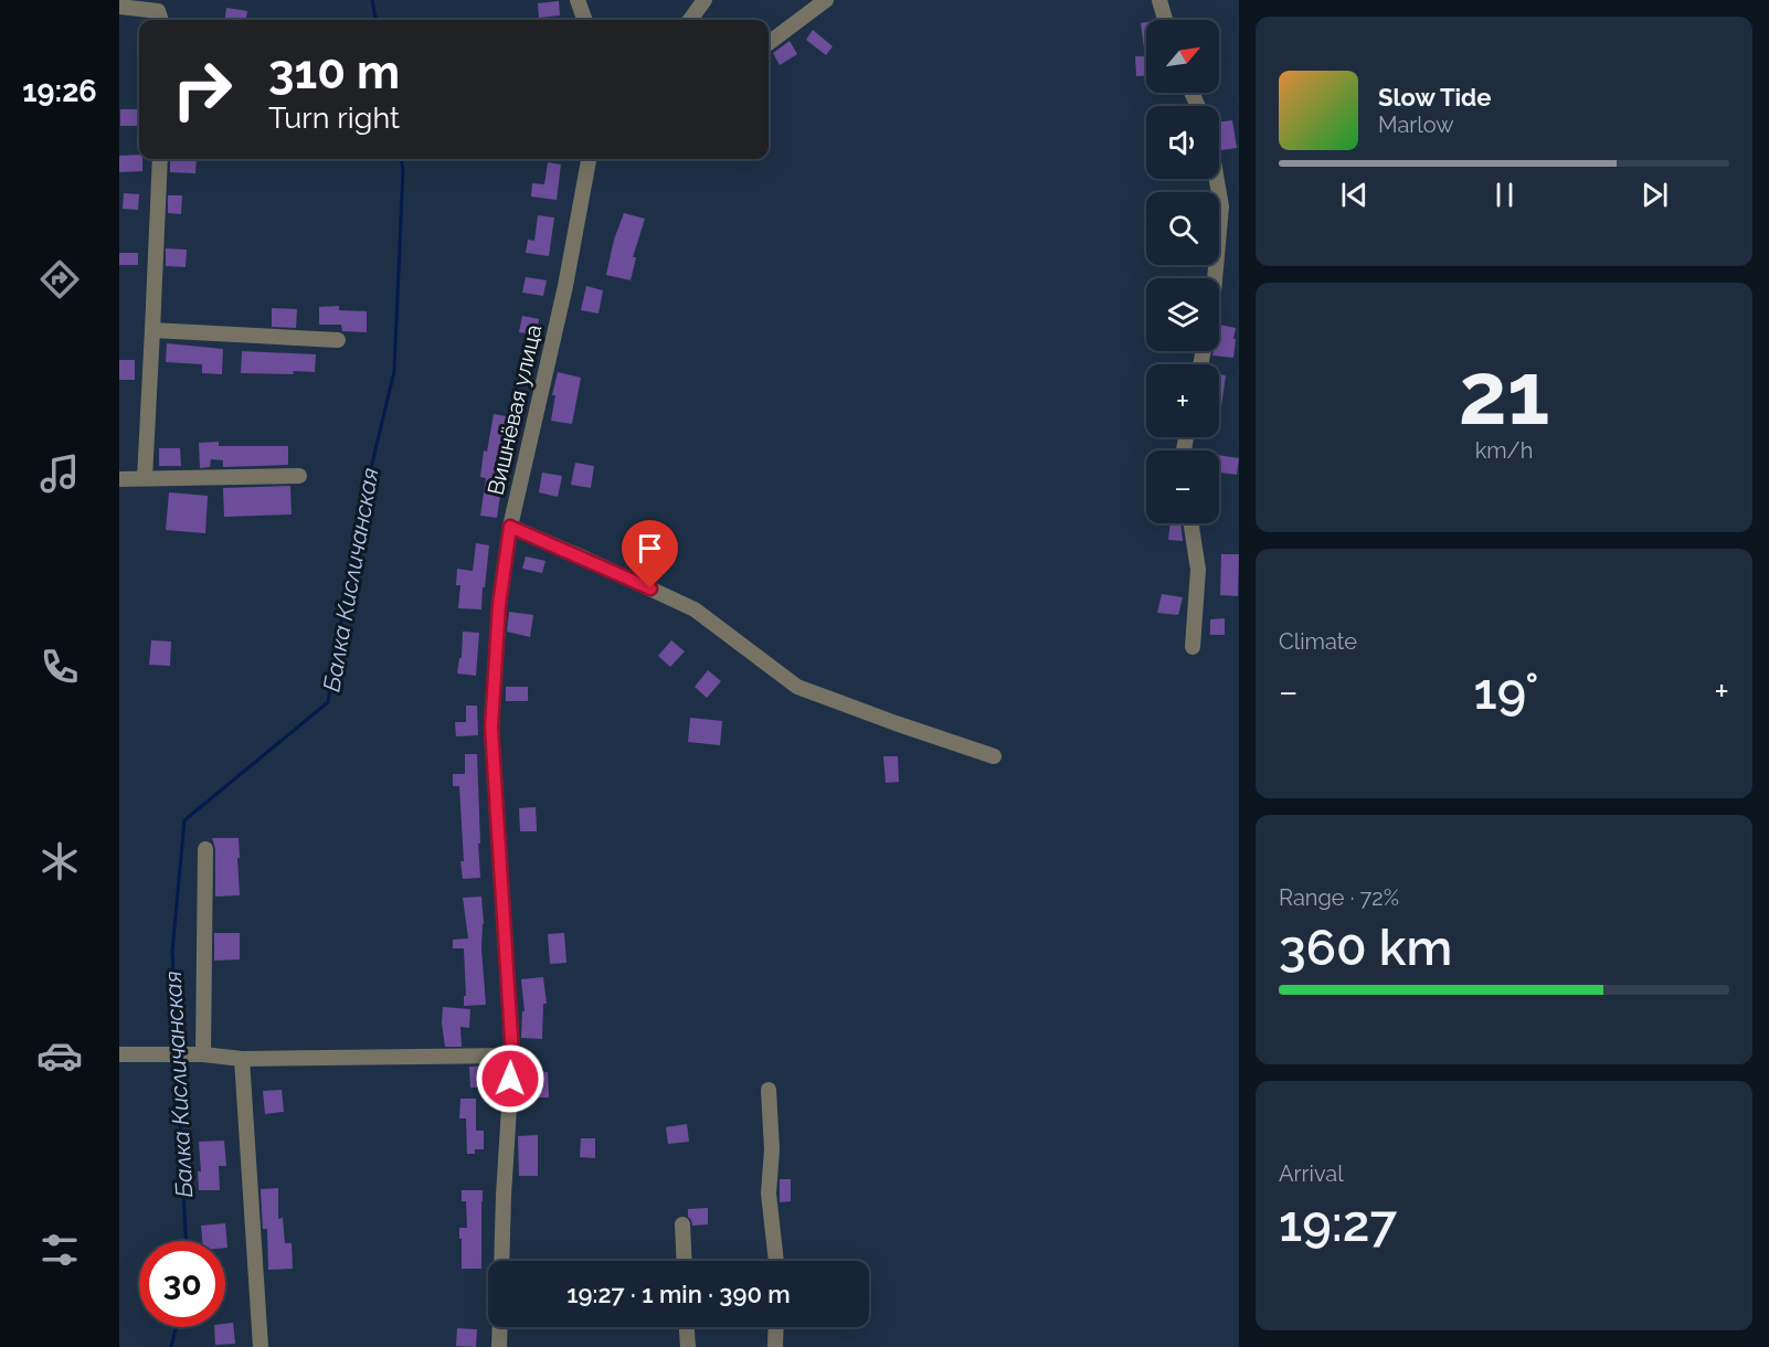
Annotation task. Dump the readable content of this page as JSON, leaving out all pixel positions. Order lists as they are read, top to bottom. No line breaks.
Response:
{"streets":{"street":["Вишнёвая улица"]},"water":["Балка Кисличанская"],"north":"top right","page":{"tabs":"19:26","map_buttons":["+","−"],"turn":["310 m","Turn right"],"song":["Slow Tide","Marlow"],"tile":[["21","km/h"],"Climate",["Range · 72%","360 km"],["Arrival","19:27"]],"heat":["−","19°","+"],"limit":"30","trip":"19:27 · 1 min · 390 m"}}
